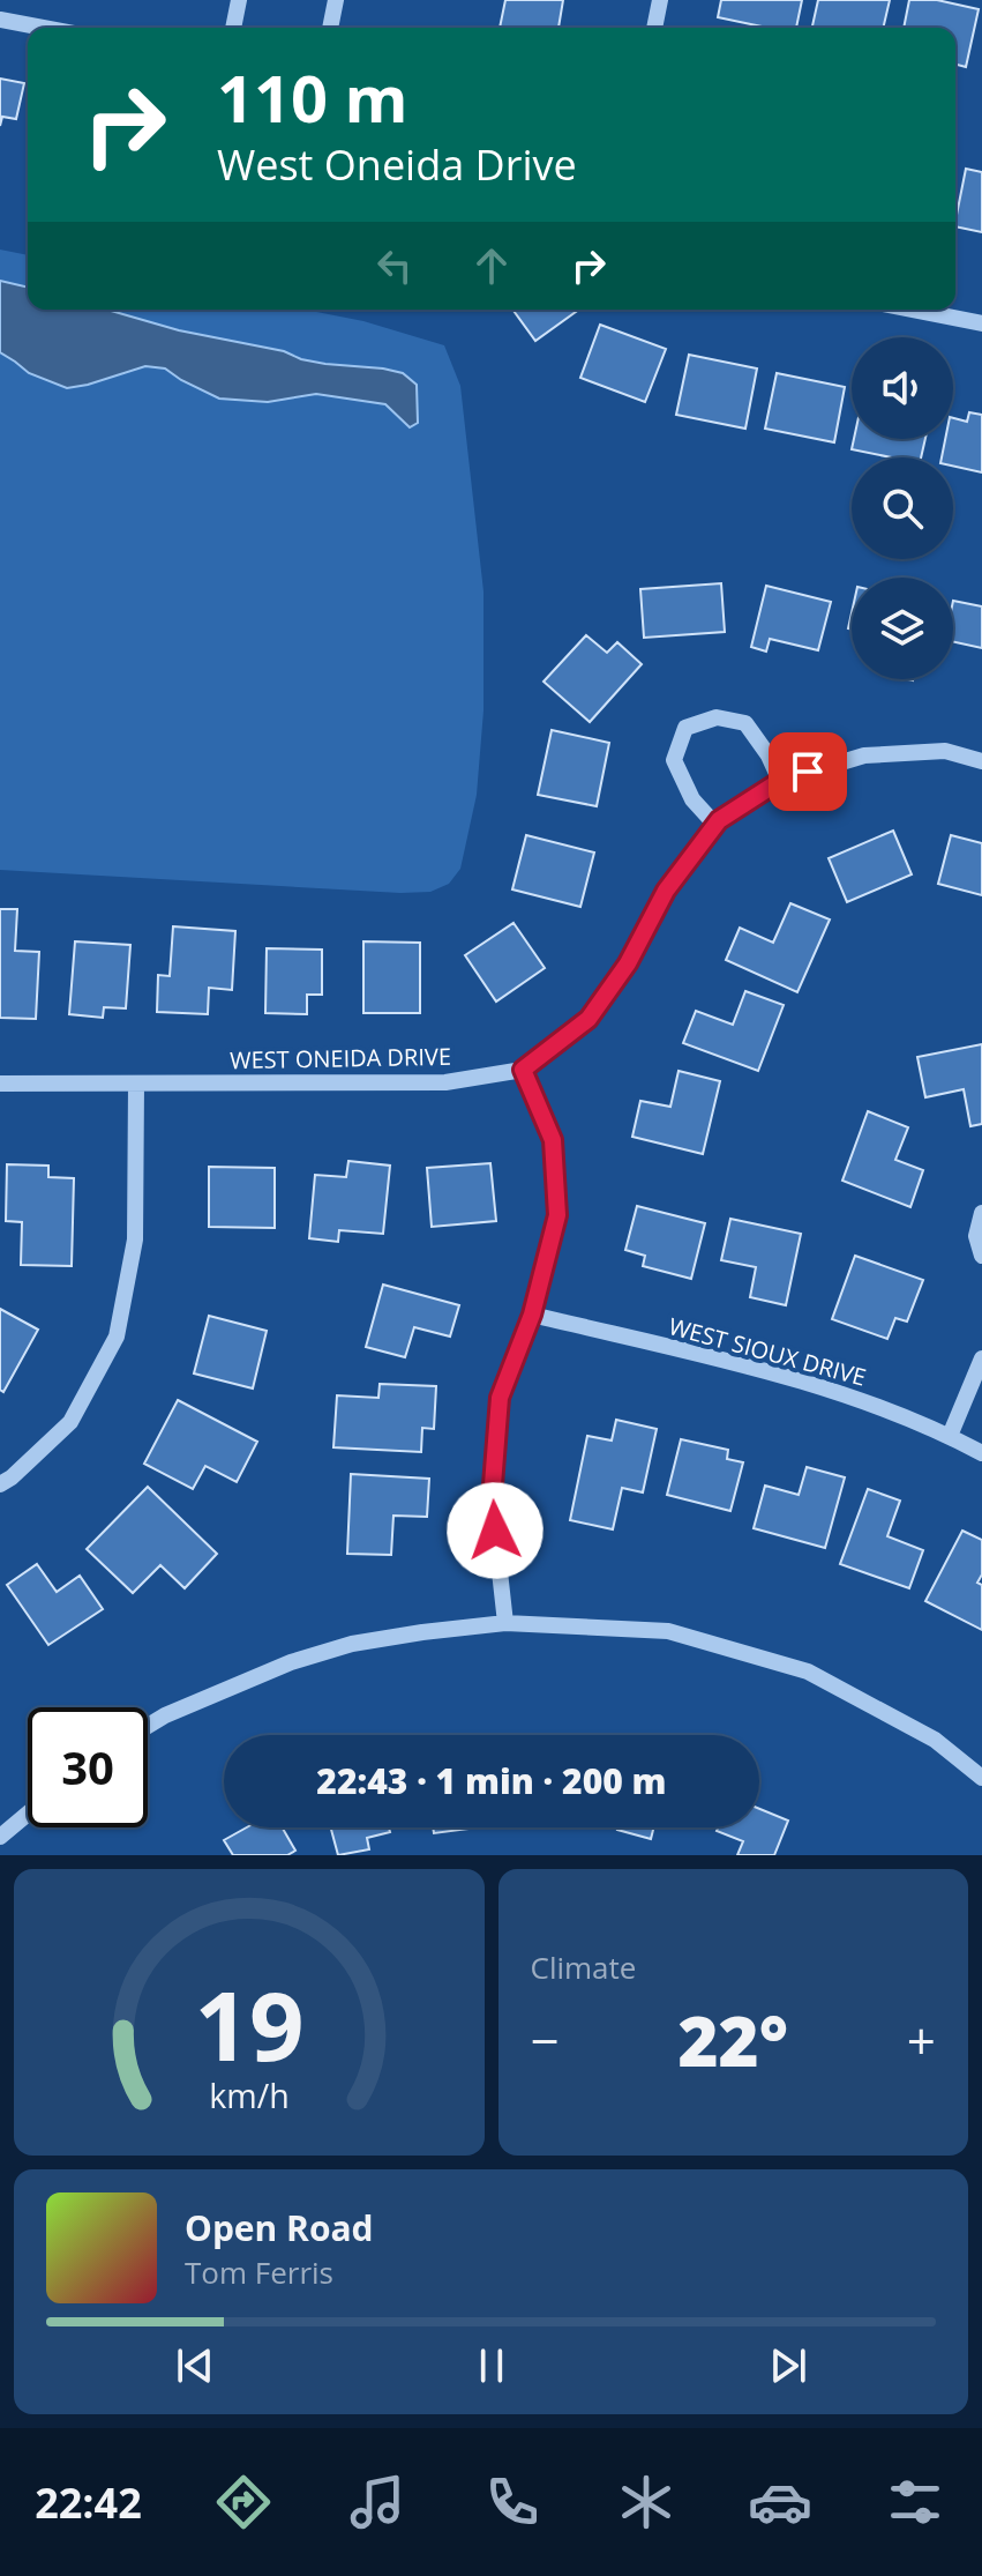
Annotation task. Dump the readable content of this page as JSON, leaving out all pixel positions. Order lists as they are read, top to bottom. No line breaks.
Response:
{"streets":{"street":["WEST ONEIDA DRIVE","WEST SIOUX DRIVE"]},"page":{"turn":["110 m","West Oneida Drive"],"limit":"30","trip":"22:43 · 1 min · 200 m","tile":"Climate","heat":["−","22°","+"],"song":["Open Road","Tom Ferris"],"tabs":"22:42","gauge":["19","km/h"]}}
